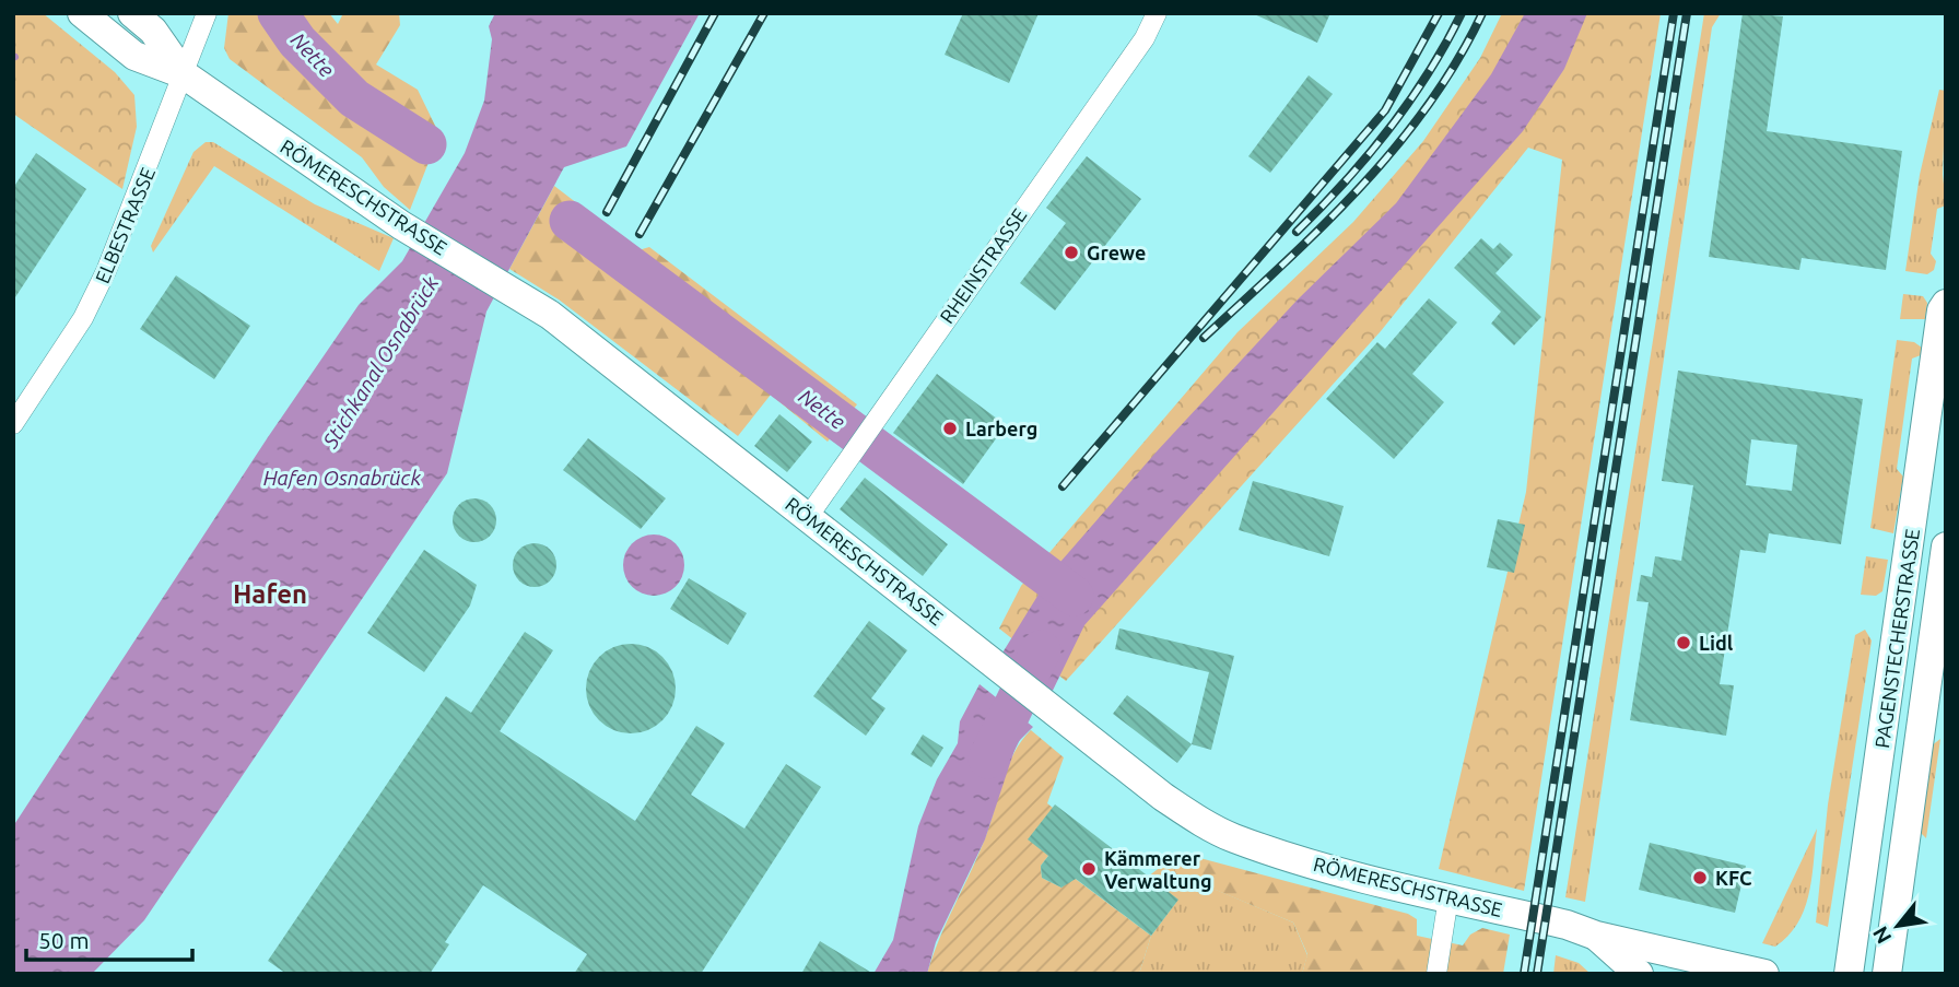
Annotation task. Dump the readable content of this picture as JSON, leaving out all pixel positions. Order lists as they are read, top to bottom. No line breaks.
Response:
{"streets":{"main road":["RÖMERESCHSTRASSE","PAGENSTECHERSTRASSE"],"street":["ELBESTRASSE","RHEINSTRASSE"]},"crossings":[["RÖMERESCHSTRASSE","ELBESTRASSE"],["RÖMERESCHSTRASSE","RHEINSTRASSE"]],"districts":["Hafen"],"water":["Nette","Stichkanal Osnabrück","Hafen Osnabrück"],"places":["Grewe","Larberg","Lidl","Kämmerer Verwaltung","KFC"],"scale_bar":"50 m","north":"bottom left"}
